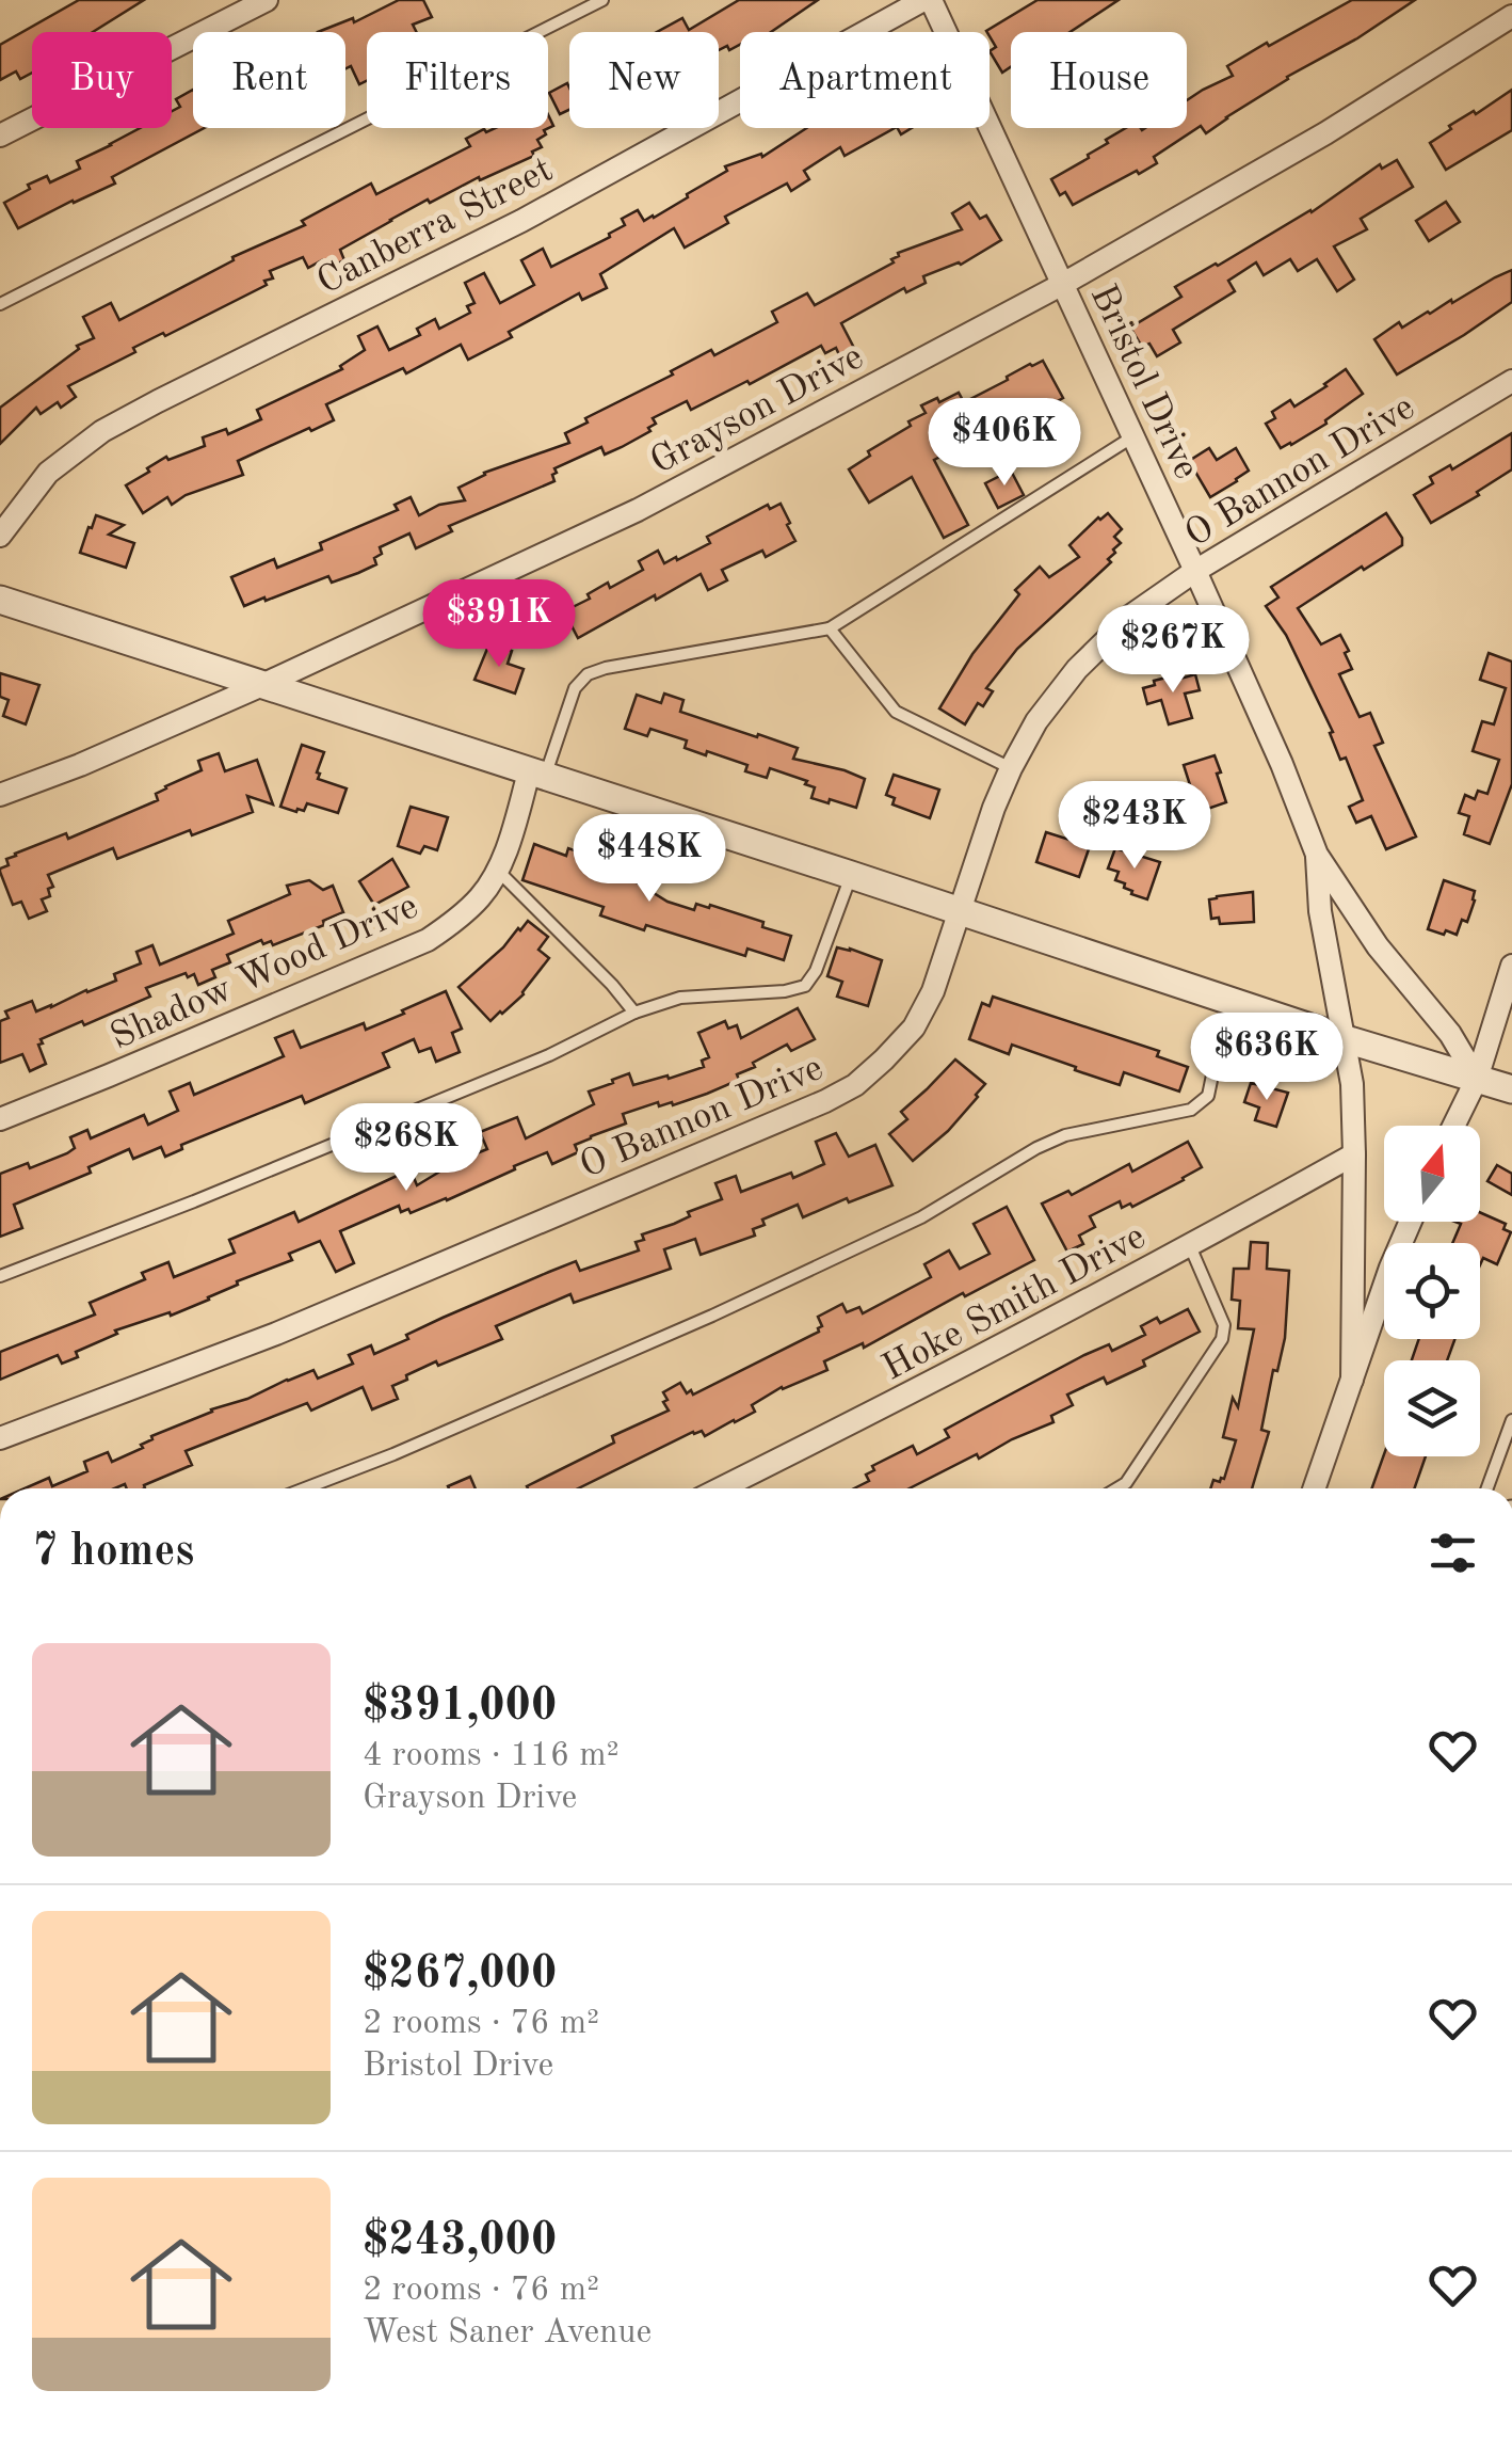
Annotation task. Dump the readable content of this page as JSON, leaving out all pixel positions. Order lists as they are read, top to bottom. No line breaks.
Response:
{"streets":{"street":["Canberra Street","Bristol Drive","Grayson Drive","O Bannon Drive","Shadow Wood Drive","Hoke Smith Drive"]},"crossings":[["Canberra Street","Bristol Drive"],["Bristol Drive","Grayson Drive"],["Bristol Drive","O Bannon Drive"],["Bristol Drive","Hoke Smith Drive"]],"north":"top","page":{"chip":["Buy","Rent","Filters","New","Apartment","House"],"price":["$406K","$391K","$267K","$243K","$448K","$636K","$268K"],"heading":"7 homes","list":[{"name":"$391,000","note":"4 rooms · 116 m² · Grayson Drive"},{"name":"$267,000","note":"2 rooms · 76 m² · Bristol Drive"},{"name":"$243,000","note":"2 rooms · 76 m² · West Saner Avenue"}]}}
